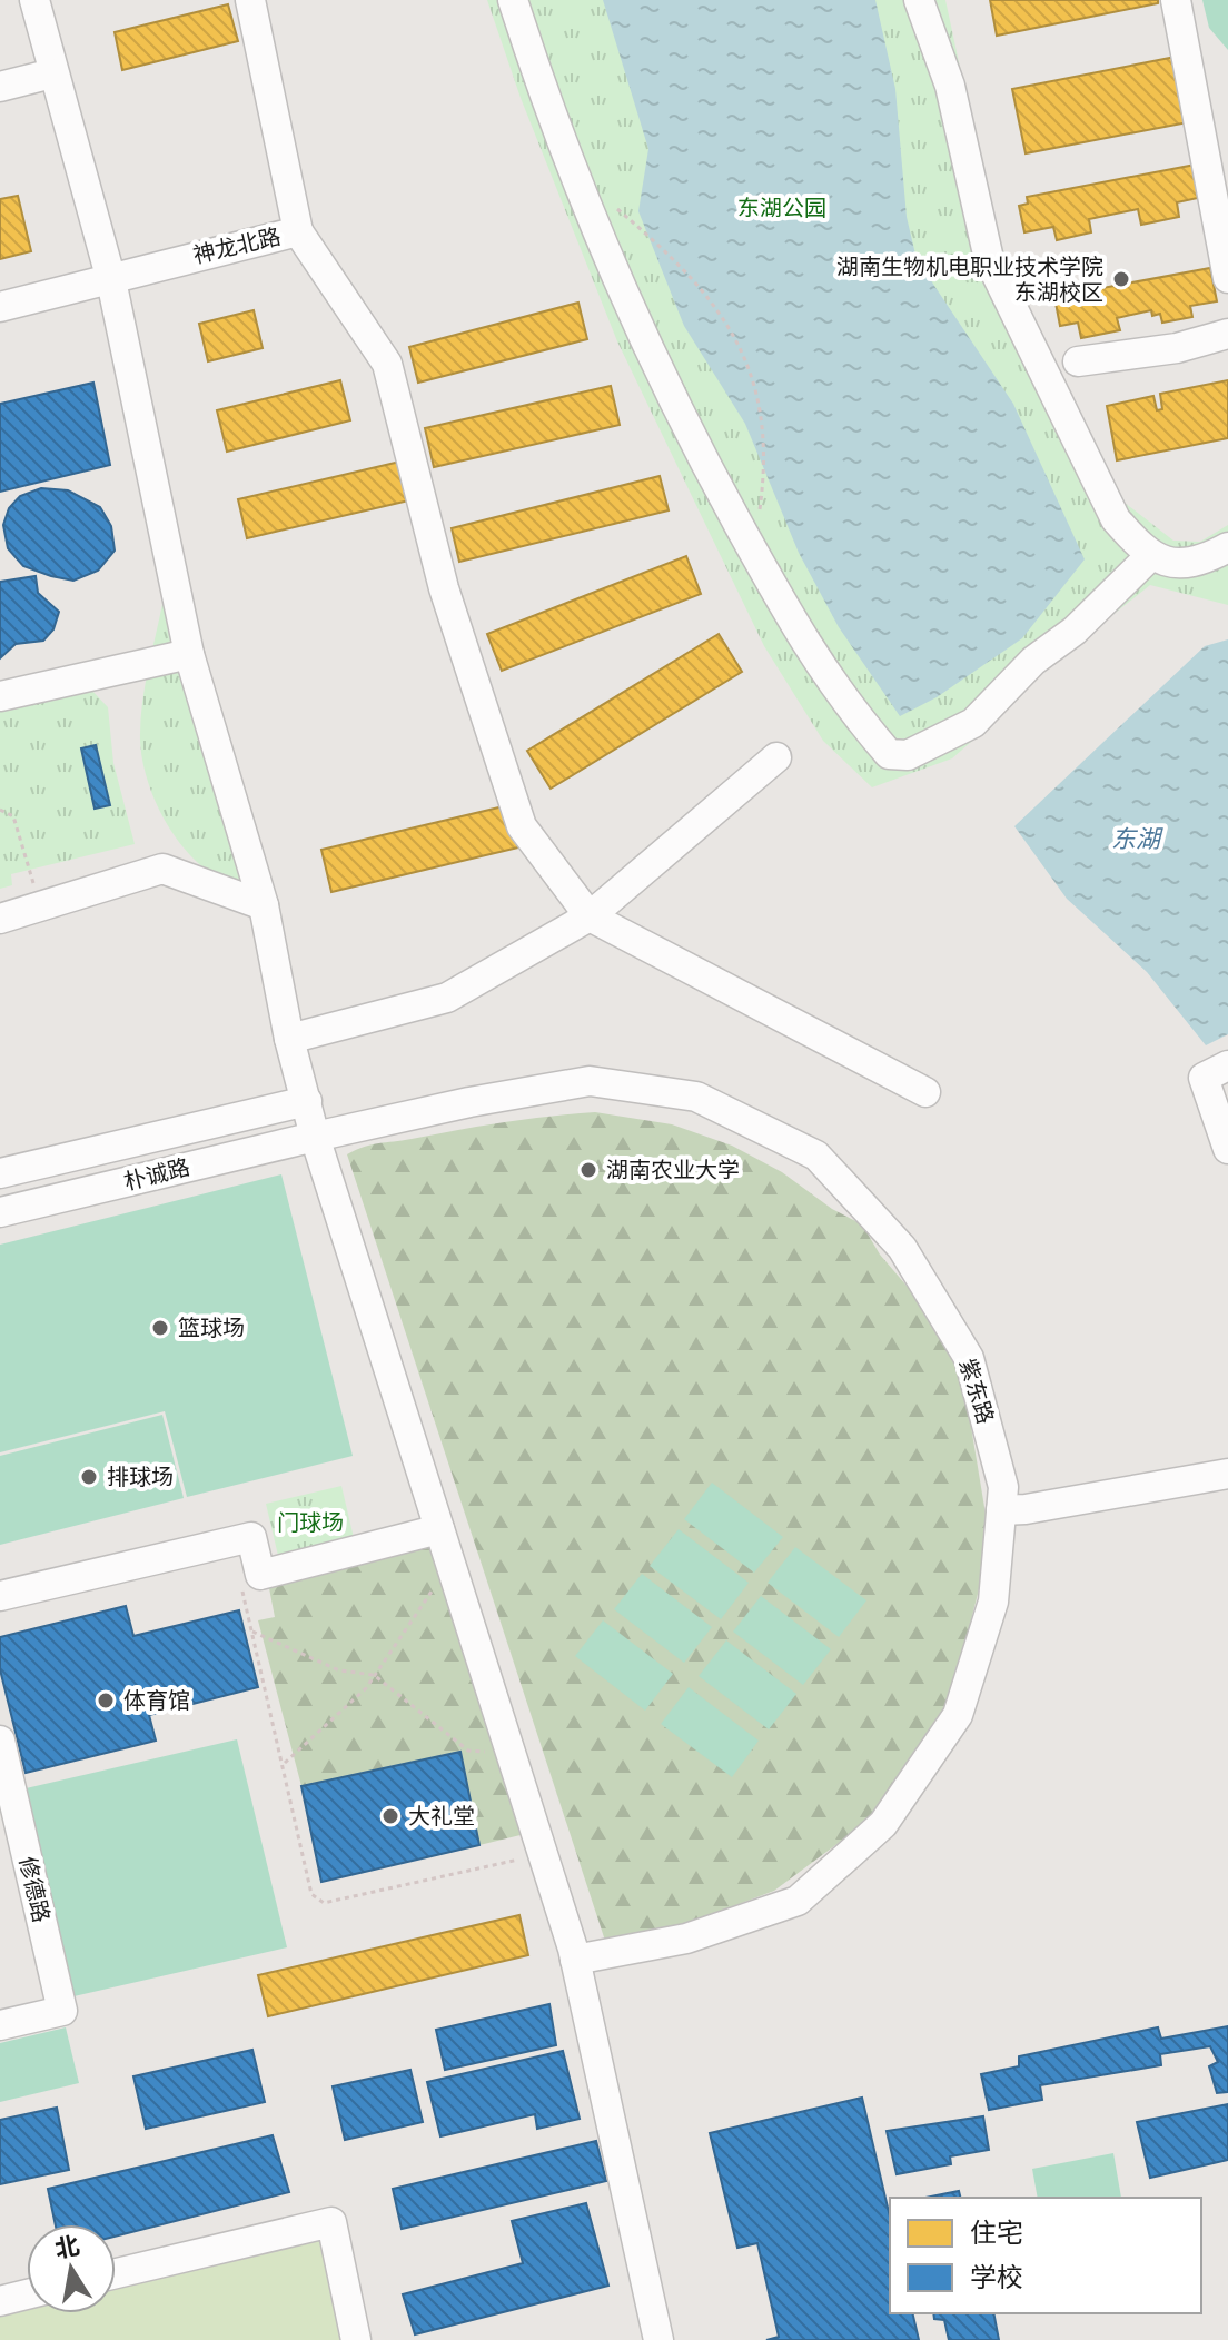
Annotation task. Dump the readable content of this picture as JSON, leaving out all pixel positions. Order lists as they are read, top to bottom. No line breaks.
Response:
{"streets":{"street":["神龙北路","朴诚路","紫东路","修德路"]},"crossings":[["朴诚路","紫东路"]],"water":["东湖"],"parks":["东湖公园","门球场"],"places":["湖南生物机电职业技术学院 东湖校区","湖南农业大学","篮球场","排球场","体育馆","大礼堂"],"legend":["住宅","学校"],"north":"top"}
